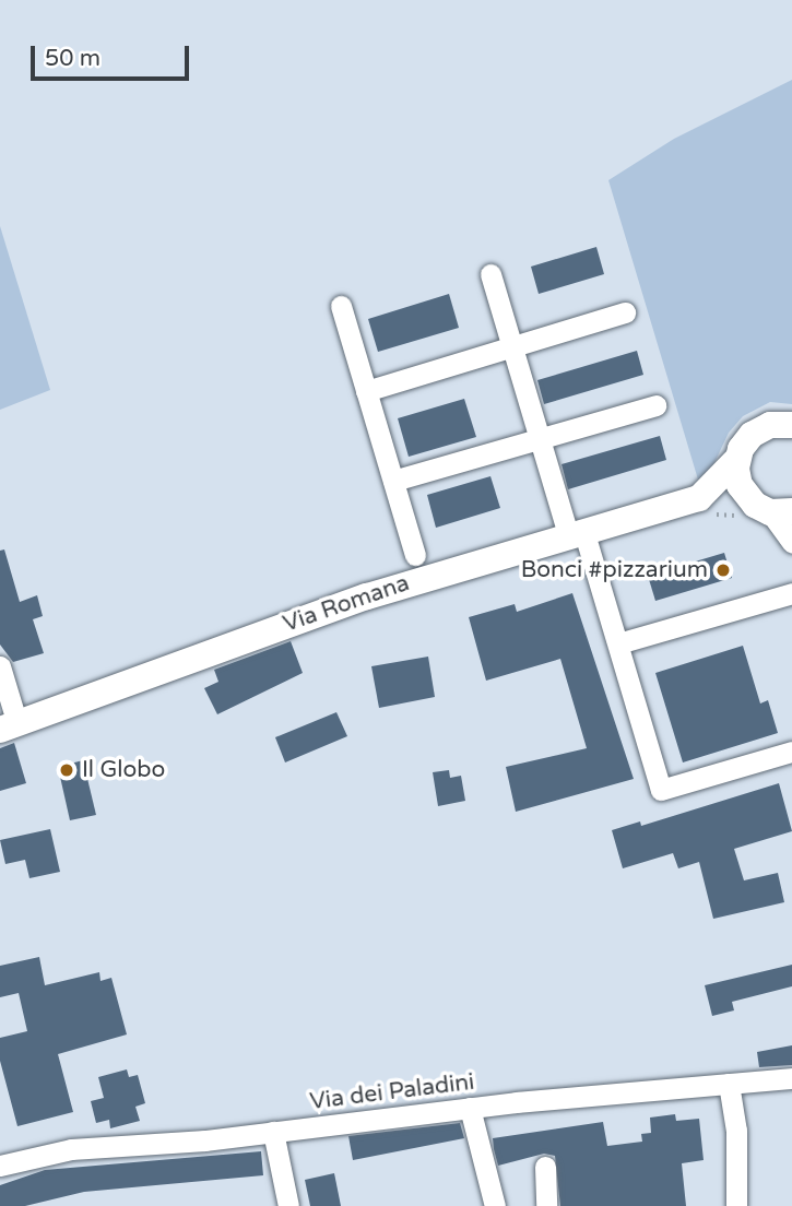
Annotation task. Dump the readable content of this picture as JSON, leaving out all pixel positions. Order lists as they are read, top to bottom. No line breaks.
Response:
{"streets":{"main road":["Via Romana"],"street":["Via dei Paladini"]},"places":["Bonci #pizzarium","Il Globo"],"scale_bar":"50 m"}
